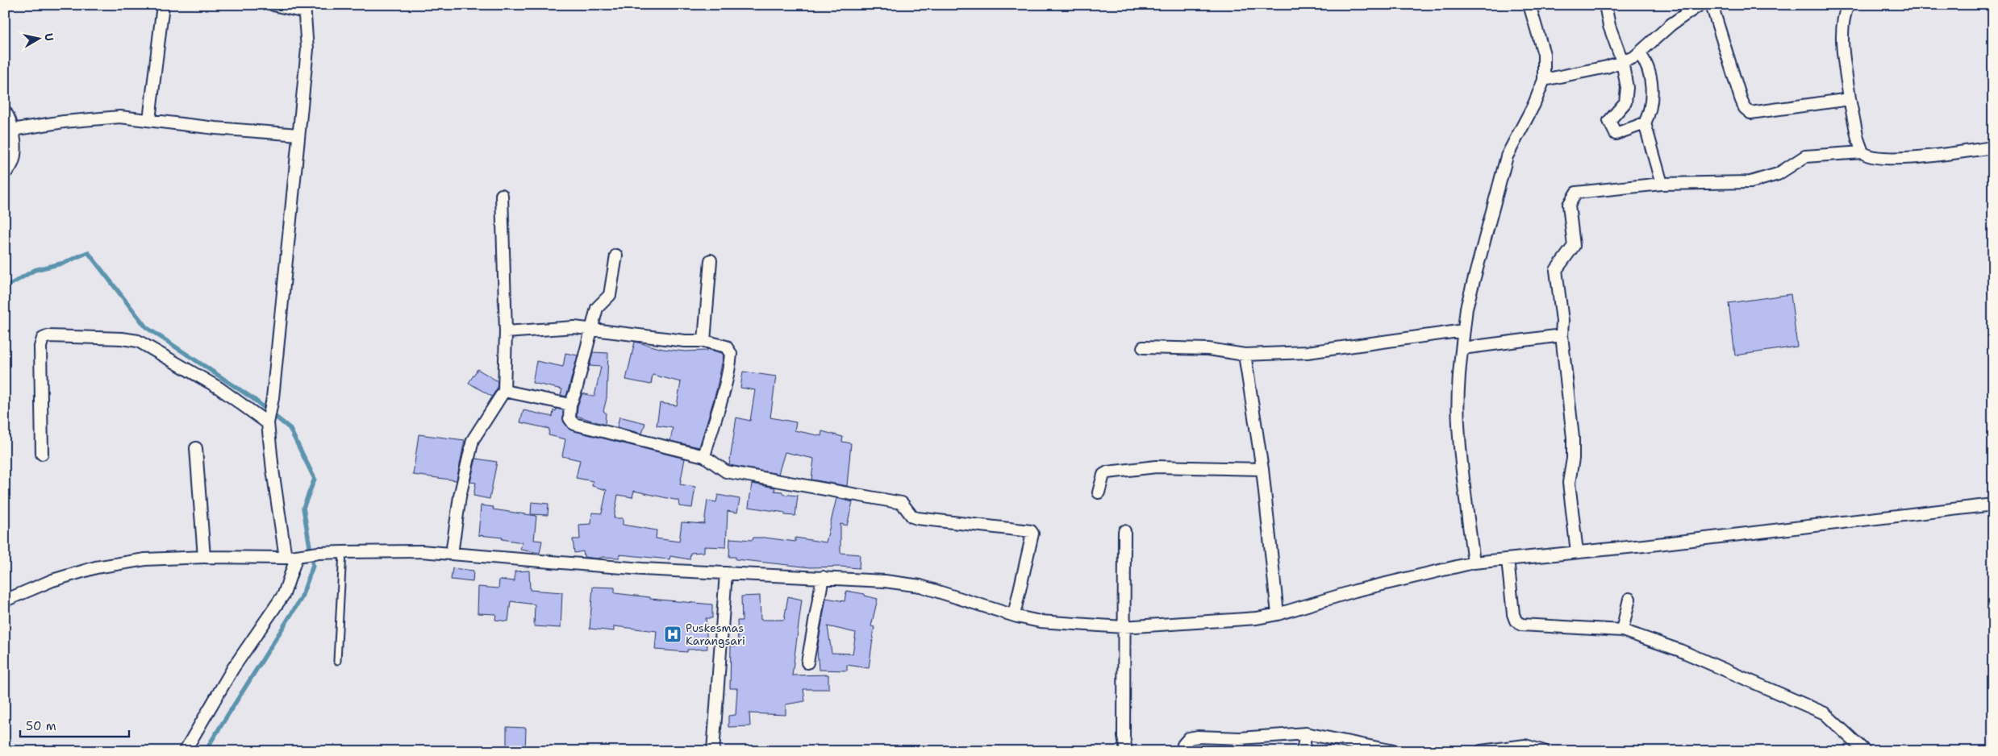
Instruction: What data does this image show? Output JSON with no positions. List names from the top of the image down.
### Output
{
  "places": {
    "hospital": ["Puskesmas Karangsari"]
  },
  "scale_bar": "50 m",
  "north": "right"
}
